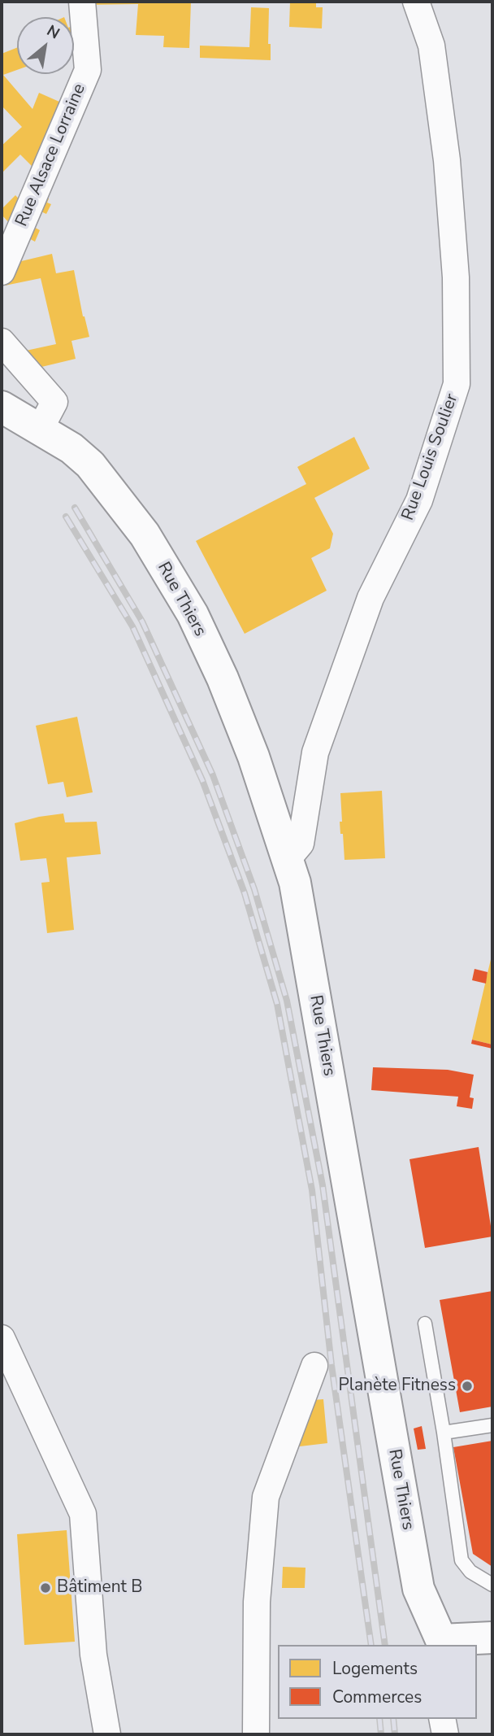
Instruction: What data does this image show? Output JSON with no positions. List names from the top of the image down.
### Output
{
  "streets": {
    "street": ["Rue Alsace Lorraine", "Rue Louis Soulier", "Rue Thiers"]
  },
  "crossings": [
    ["Rue Louis Soulier", "Rue Thiers"]
  ],
  "places": ["Planète Fitness", "Bâtiment B"],
  "legend": ["Logements", "Commerces"],
  "north": "top right"
}
